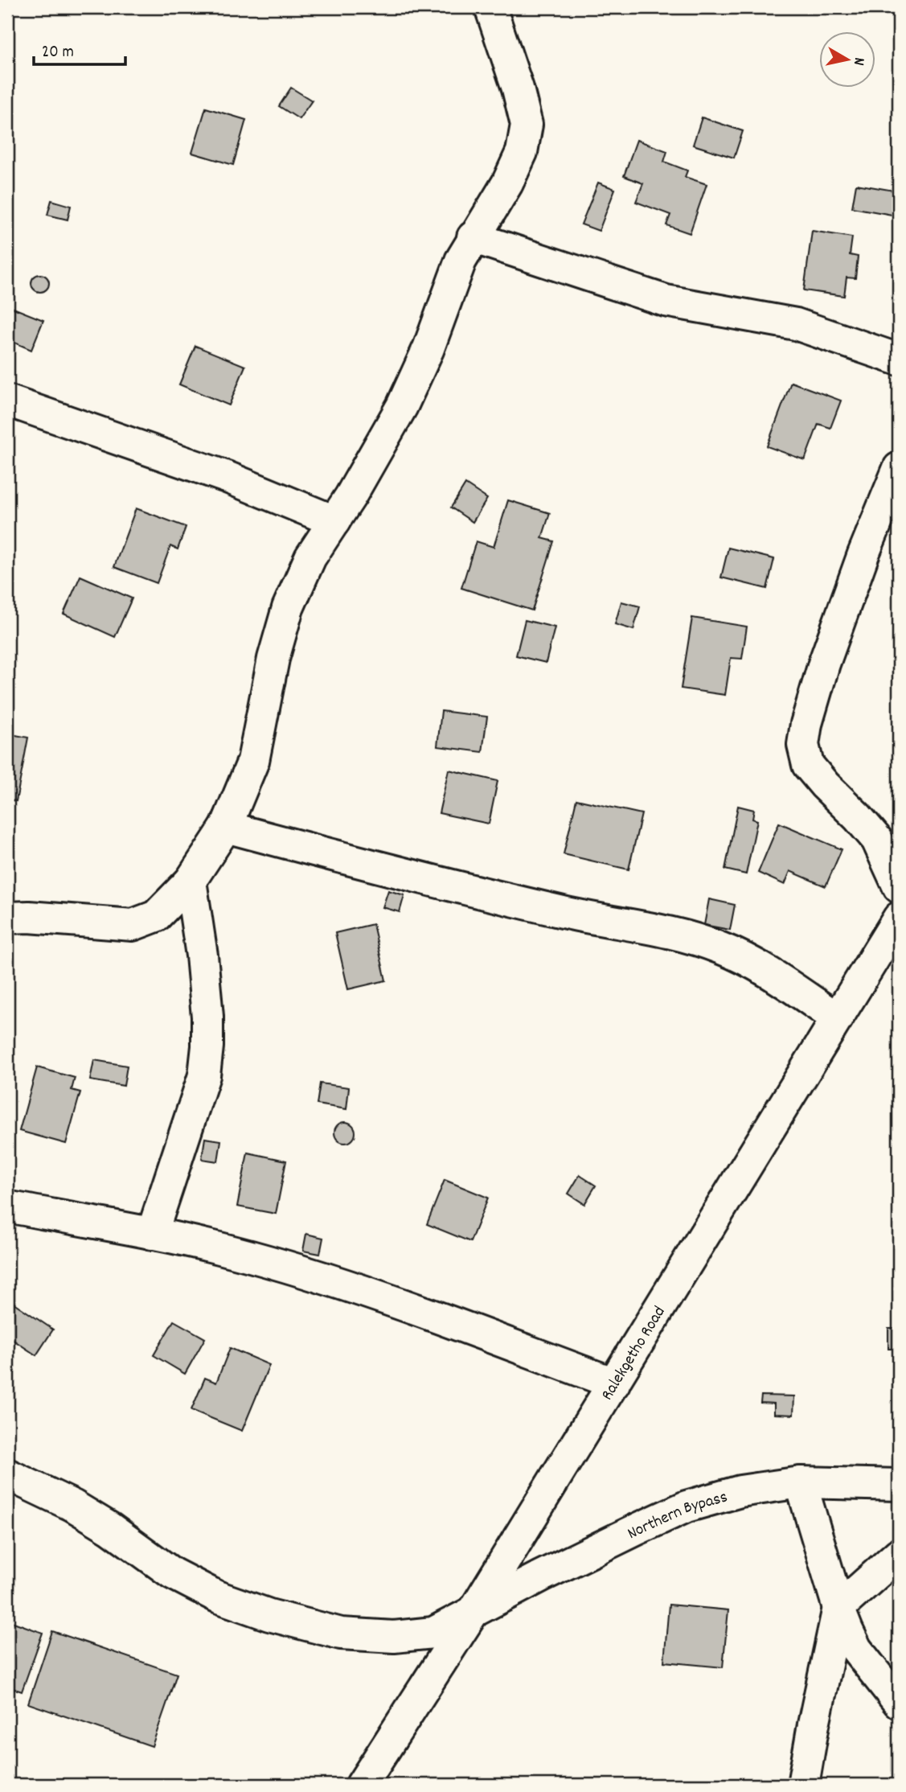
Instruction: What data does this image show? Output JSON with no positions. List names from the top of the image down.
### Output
{
  "streets": {
    "main road": ["Ralekgetho Road", "Northern Bypass"]
  },
  "crossings": [
    ["Ralekgetho Road", "Northern Bypass"]
  ],
  "scale_bar": "20 m",
  "north": "right"
}
